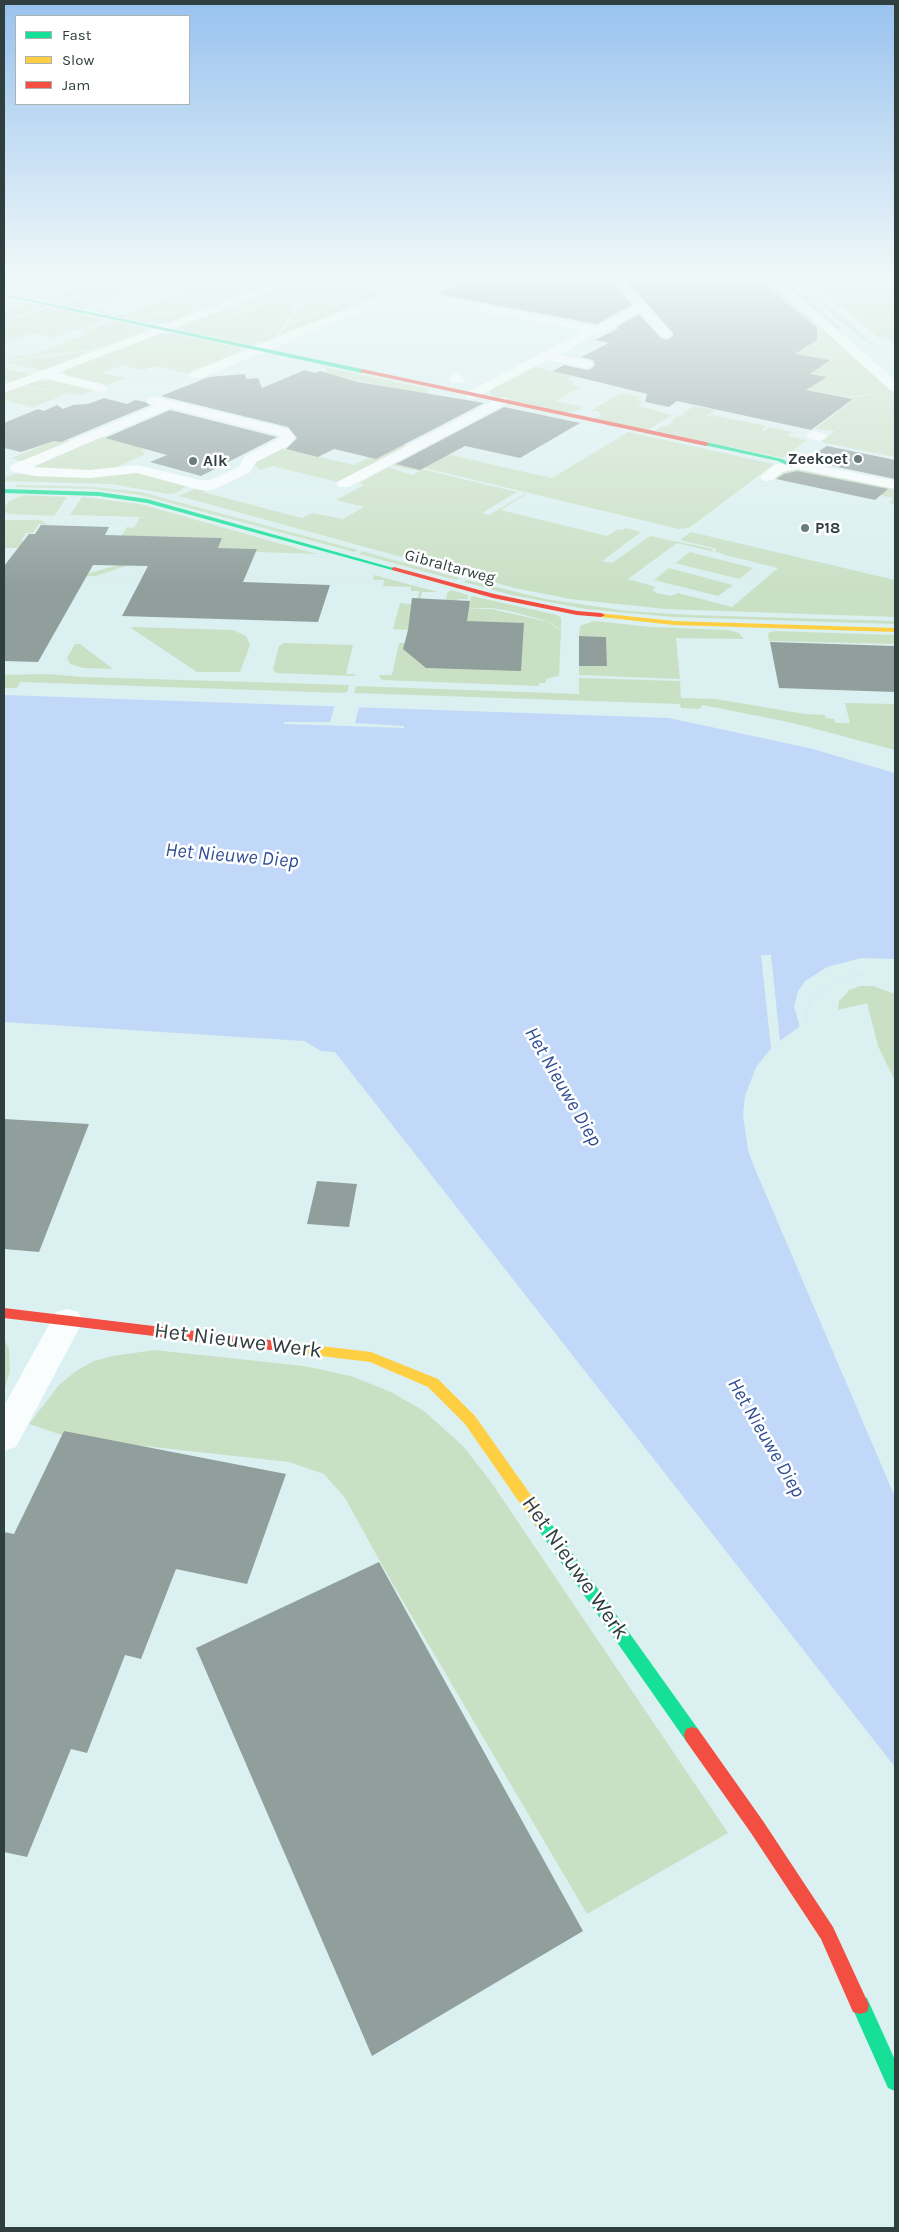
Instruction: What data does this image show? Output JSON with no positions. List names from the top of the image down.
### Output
{
  "streets": {
    "street": ["Gibraltarweg", "Het Nieuwe Werk"]
  },
  "water": ["Het Nieuwe Diep"],
  "places": ["Zeekoet", "Alk", "P18"],
  "legend": ["Fast", "Slow", "Jam"]
}
